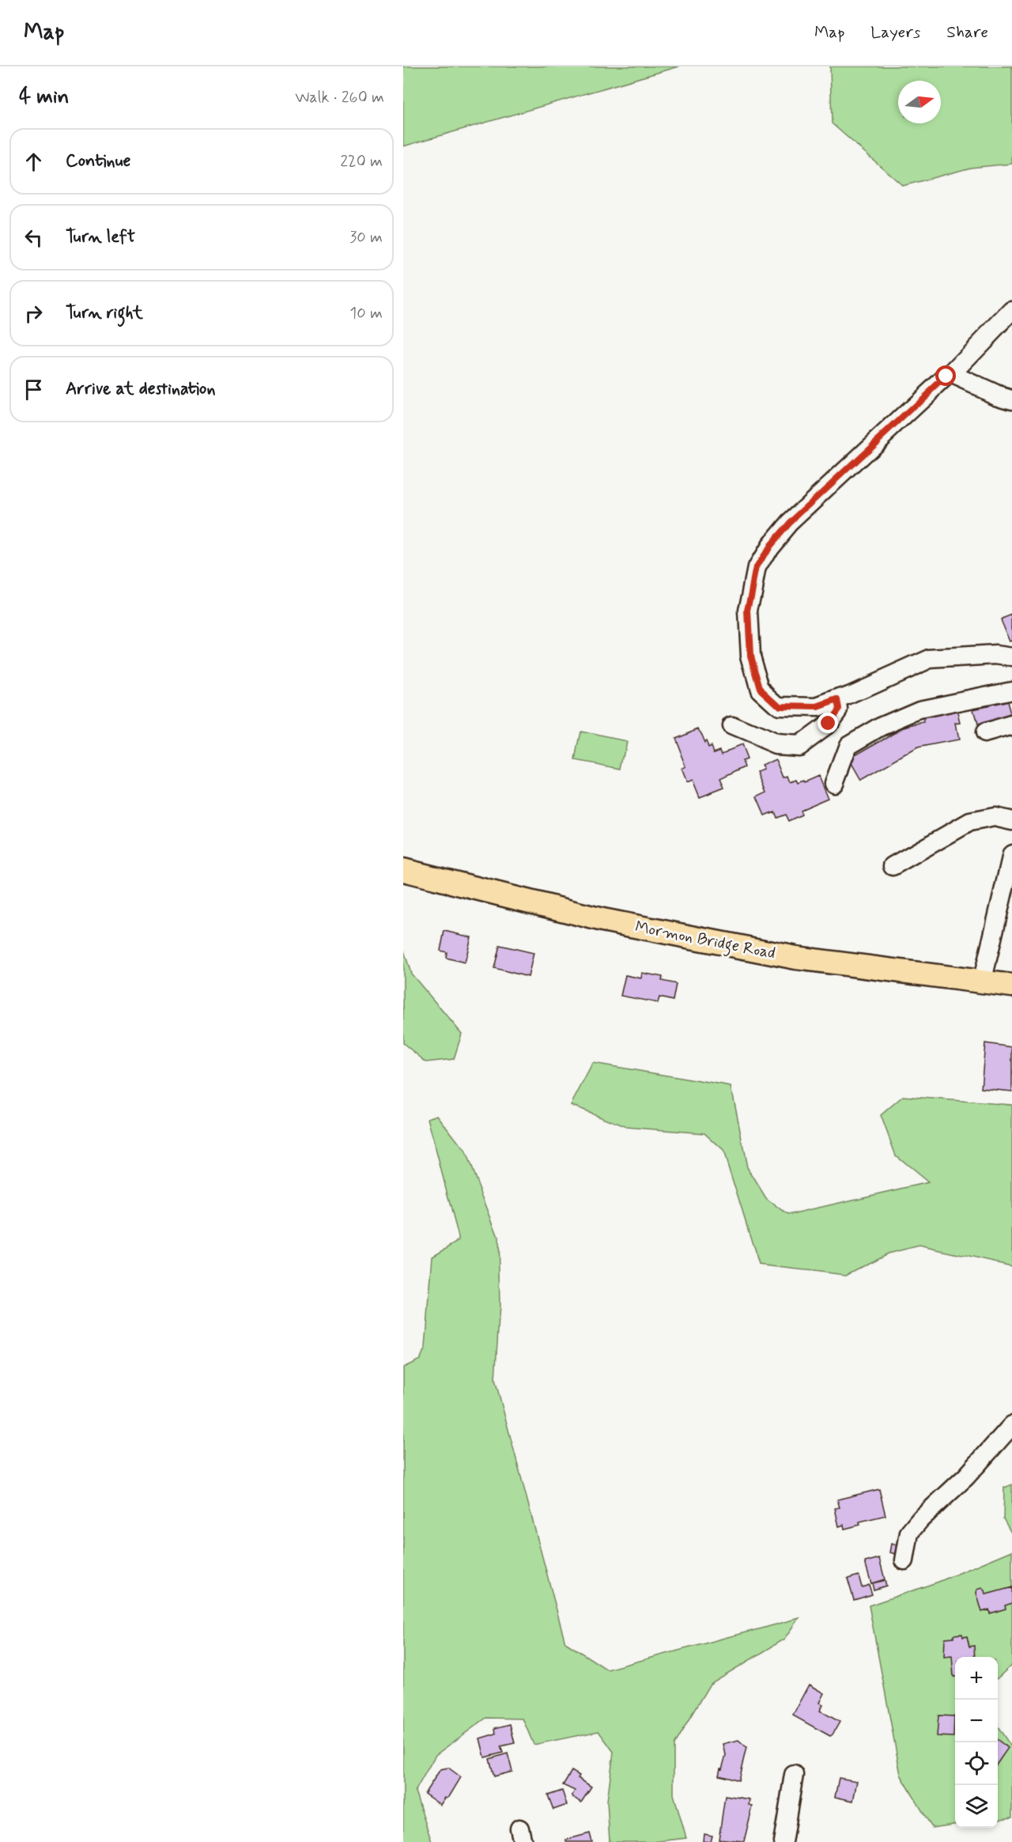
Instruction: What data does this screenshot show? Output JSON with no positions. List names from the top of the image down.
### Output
{
  "streets": {
    "main road": ["Mormon Bridge Road"]
  },
  "north": "right",
  "page": {
    "header": "Map",
    "nav": ["Map", "Layers", "Share"],
    "heading": ["4 min", "Walk · 260 m"],
    "list": [
      ["Continue", "220 m"],
      ["Turn left", "30 m"],
      ["Turn right", "10 m"],
      "Arrive at destination"
    ],
    "map_buttons": ["+", "−"]
  }
}
